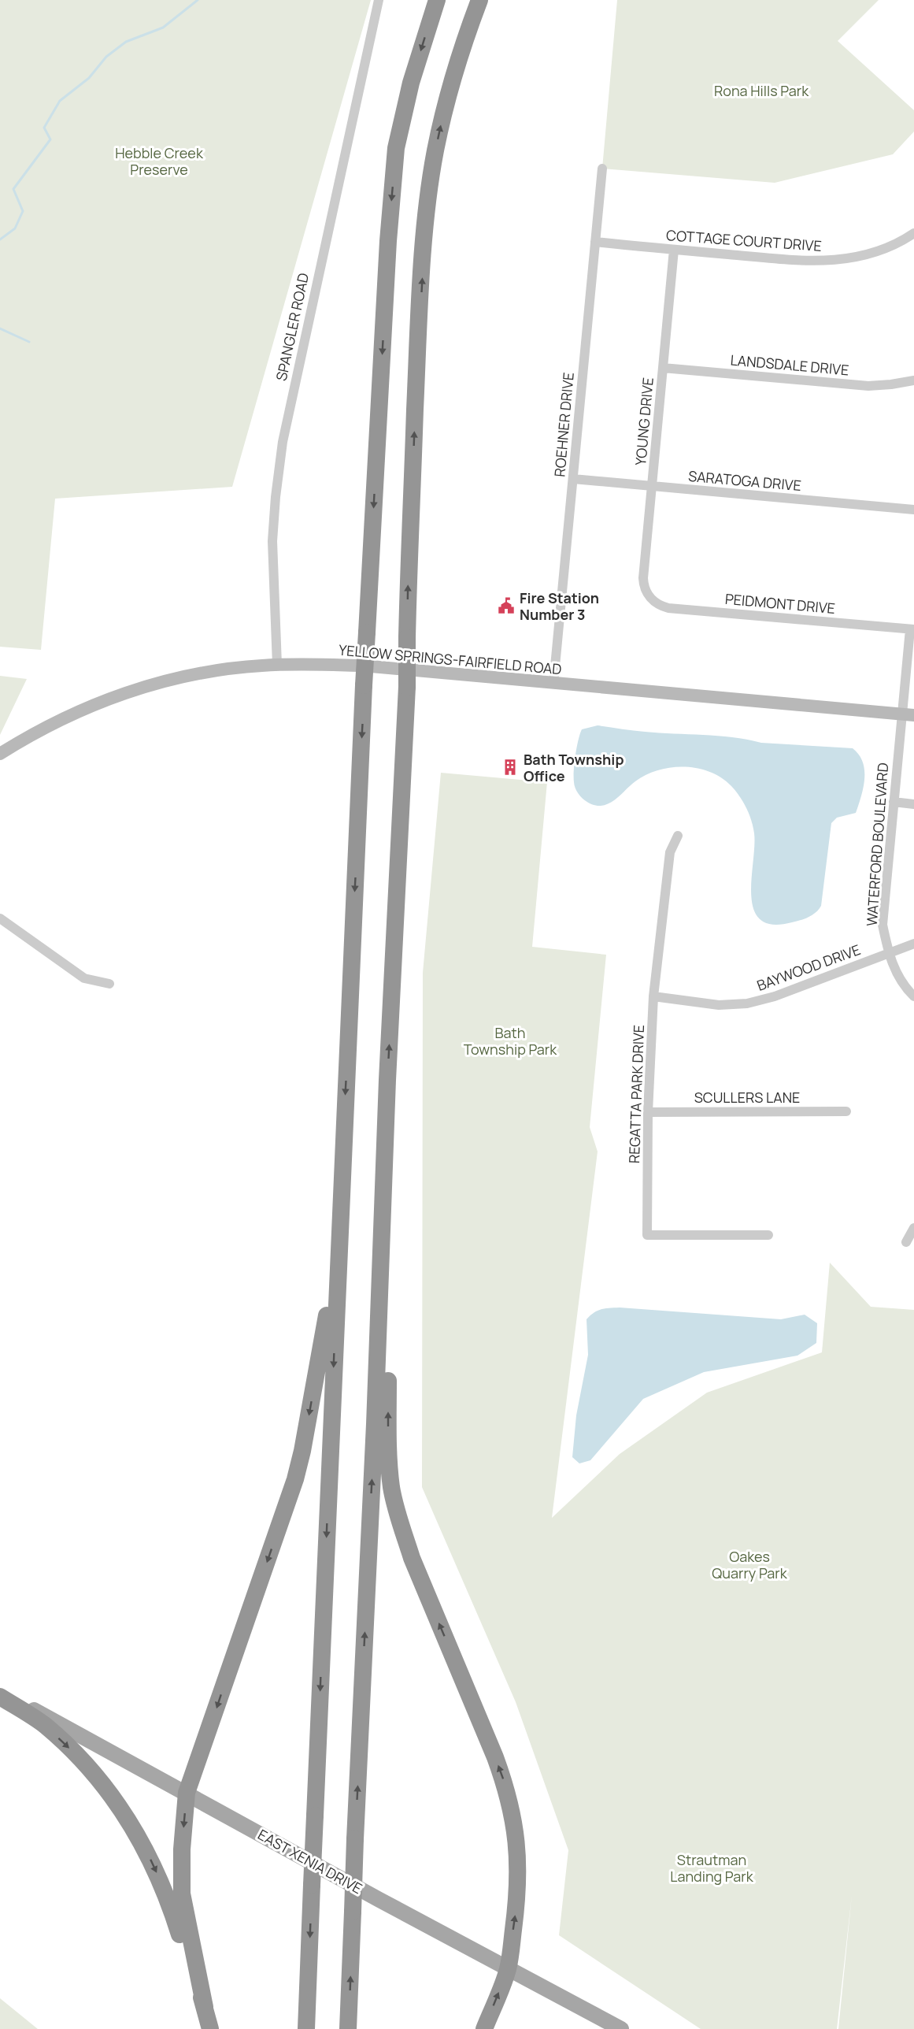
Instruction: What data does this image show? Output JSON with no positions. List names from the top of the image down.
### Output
{
  "streets": {
    "main road": ["YELLOW SPRINGS-FAIRFIELD ROAD", "EAST XENIA DRIVE"],
    "street": [
      "COTTAGE COURT DRIVE",
      "SPANGLER ROAD",
      "LANDSDALE DRIVE",
      "YOUNG DRIVE",
      "ROEHNER DRIVE",
      "SARATOGA DRIVE",
      "PEIDMONT DRIVE",
      "WATERFORD BOULEVARD",
      "BAYWOOD DRIVE",
      "REGATTA PARK DRIVE",
      "SCULLERS LANE"
    ]
  },
  "crossings": [
    ["COTTAGE COURT DRIVE", "YOUNG DRIVE"],
    ["COTTAGE COURT DRIVE", "ROEHNER DRIVE"],
    ["SPANGLER ROAD", "YELLOW SPRINGS-FAIRFIELD ROAD"],
    ["LANDSDALE DRIVE", "YOUNG DRIVE"],
    ["YOUNG DRIVE", "SARATOGA DRIVE"],
    ["YOUNG DRIVE", "PEIDMONT DRIVE"],
    ["ROEHNER DRIVE", "SARATOGA DRIVE"],
    ["ROEHNER DRIVE", "YELLOW SPRINGS-FAIRFIELD ROAD"],
    ["PEIDMONT DRIVE", "WATERFORD BOULEVARD"],
    ["YELLOW SPRINGS-FAIRFIELD ROAD", "WATERFORD BOULEVARD"],
    ["WATERFORD BOULEVARD", "BAYWOOD DRIVE"],
    ["BAYWOOD DRIVE", "REGATTA PARK DRIVE"],
    ["REGATTA PARK DRIVE", "SCULLERS LANE"]
  ],
  "parks": [
    "Rona Hills Park",
    "Hebble Creek Preserve",
    "Bath Township Park",
    "Oakes Quarry Park",
    "Strautman Landing Park"
  ],
  "places": {
    "public building": ["Fire Station Number 3"],
    "building": ["Bath Township Office"]
  }
}
